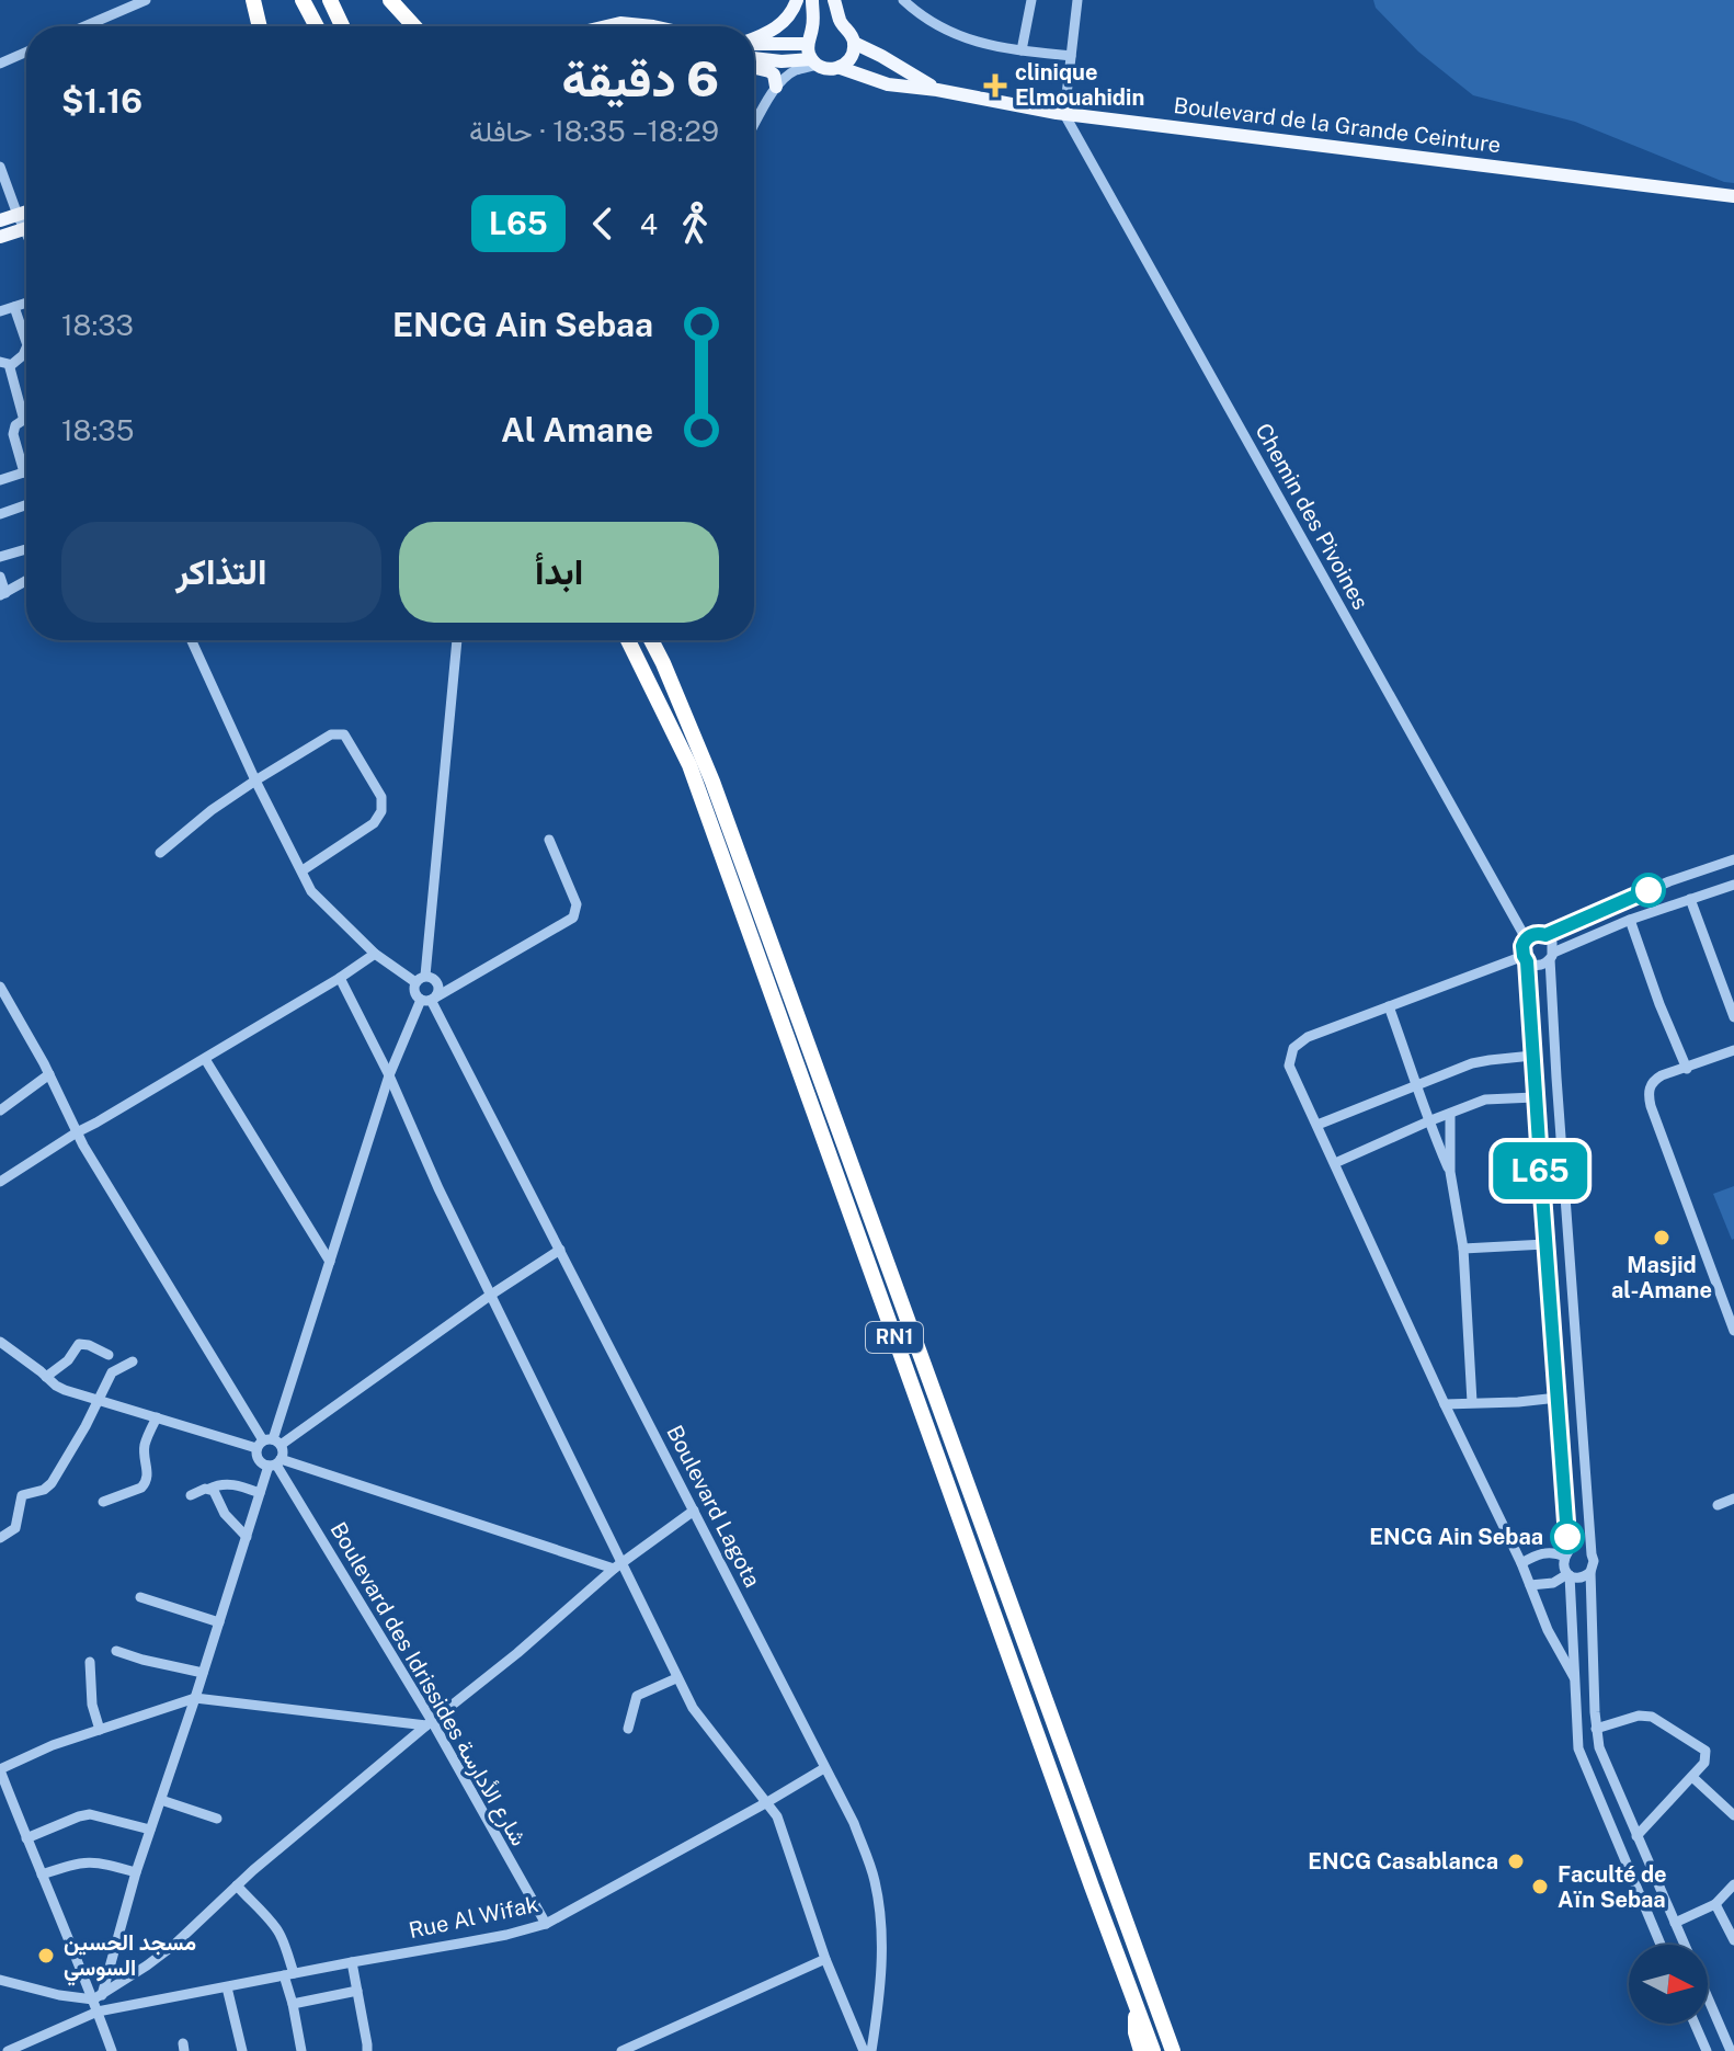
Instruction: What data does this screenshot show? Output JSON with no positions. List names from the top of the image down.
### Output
{
  "streets": {
    "highway": ["RN1"],
    "main road": ["Boulevard de la Grande Ceinture"],
    "street": [
      "Chemin des Pivoines",
      "Boulevard Lagota",
      "Boulevard des Idrissides شارع الأدارسة",
      "Rue Al Wifak"
    ]
  },
  "crossings": [
    ["Boulevard de la Grande Ceinture", "Chemin des Pivoines"],
    ["Boulevard Lagota", "Rue Al Wifak"],
    ["Boulevard des Idrissides شارع الأدارسة", "Rue Al Wifak"]
  ],
  "places": {
    "health": ["clinique Elmouahidin"],
    "other": [
      "Masjid al-Amane",
      "ENCG Ain Sebaa",
      "ENCG Casablanca",
      "Faculté de Aïn Sebaa",
      "مسجد الحسين السوسي"
    ]
  },
  "lines": ["bus line L65"],
  "north": "right",
  "page": {
    "on_map": "L65",
    "heading": ["6 دقيقة", "18:29 – 18:35 · حافلة", "$1.16"],
    "legs": ["4", "L65"],
    "list": [
      {
        "name": "ENCG Ain Sebaa",
        "value": "18:33"
      },
      {
        "name": "Al Amane",
        "value": "18:35"
      }
    ],
    "buttons": ["ابدأ", "التذاكر"]
  }
}
